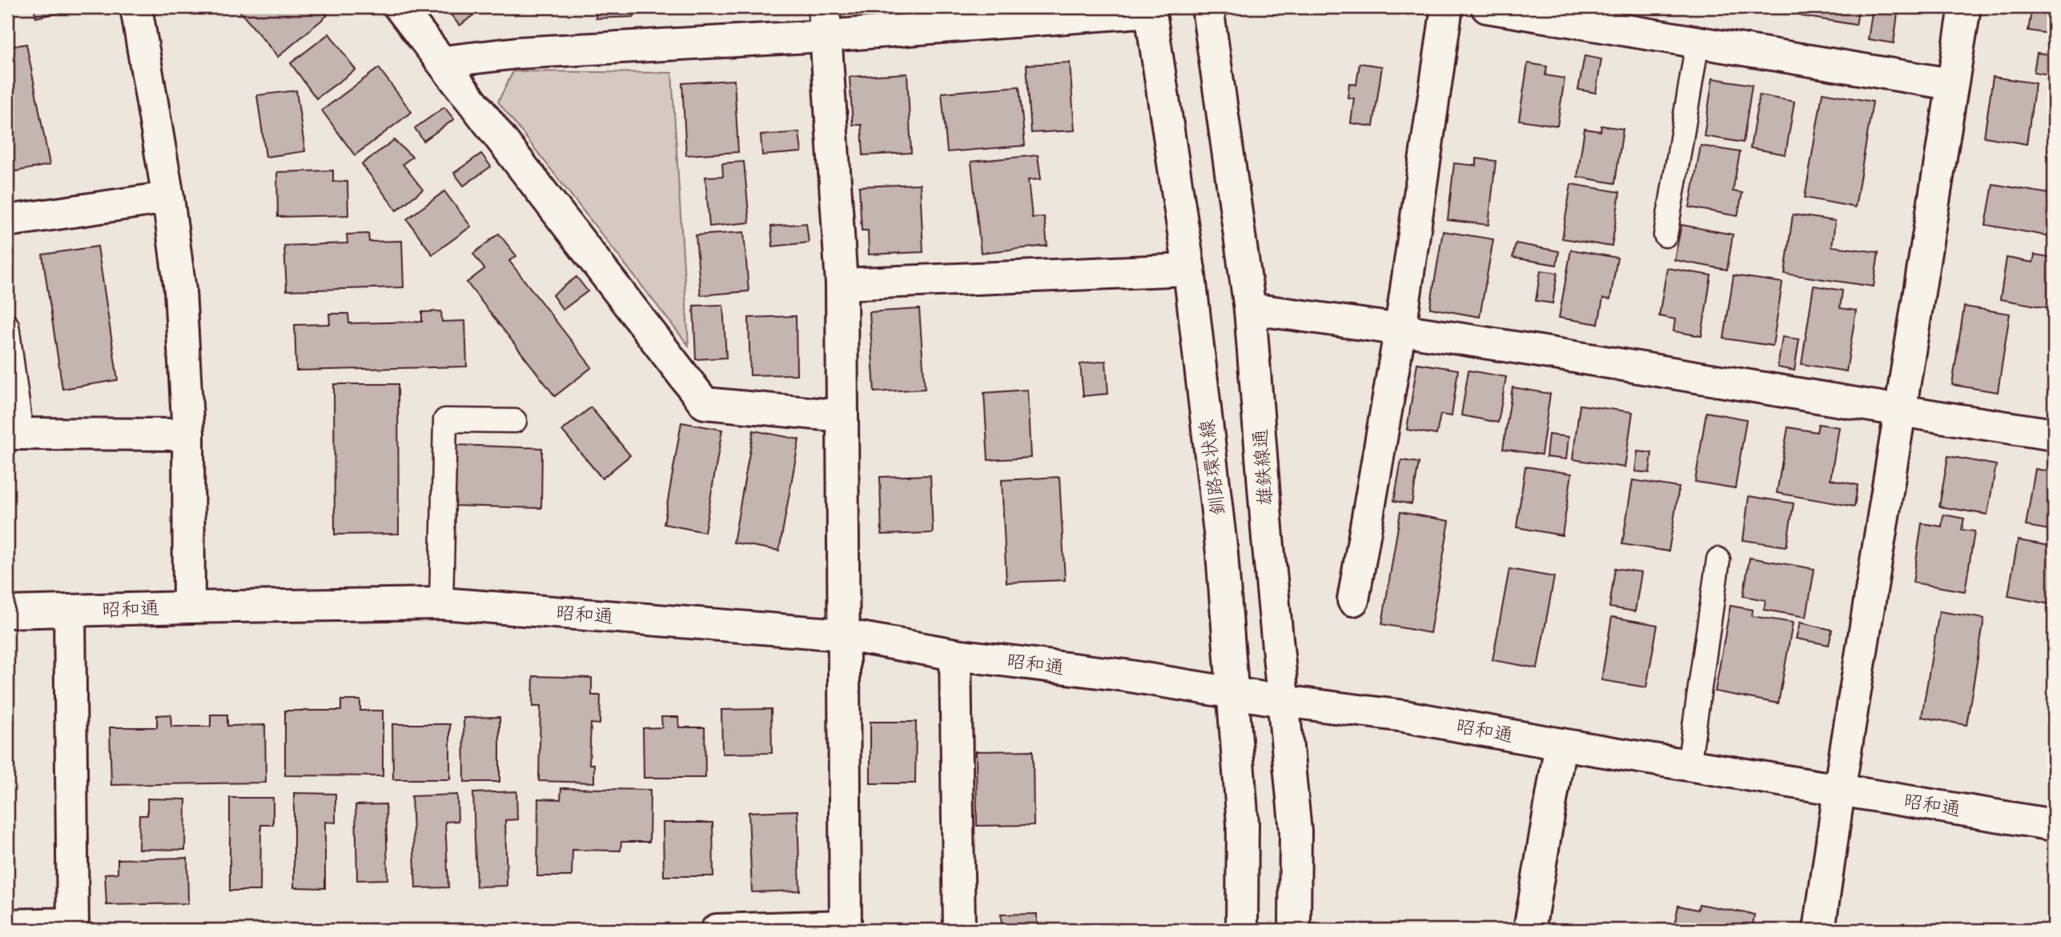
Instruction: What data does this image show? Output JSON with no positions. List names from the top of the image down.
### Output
{
  "streets": {
    "street": ["釧路環状線", "雄鉄線通", "昭和通"]
  },
  "crossings": [
    ["釧路環状線", "昭和通"],
    ["雄鉄線通", "昭和通"]
  ]
}
